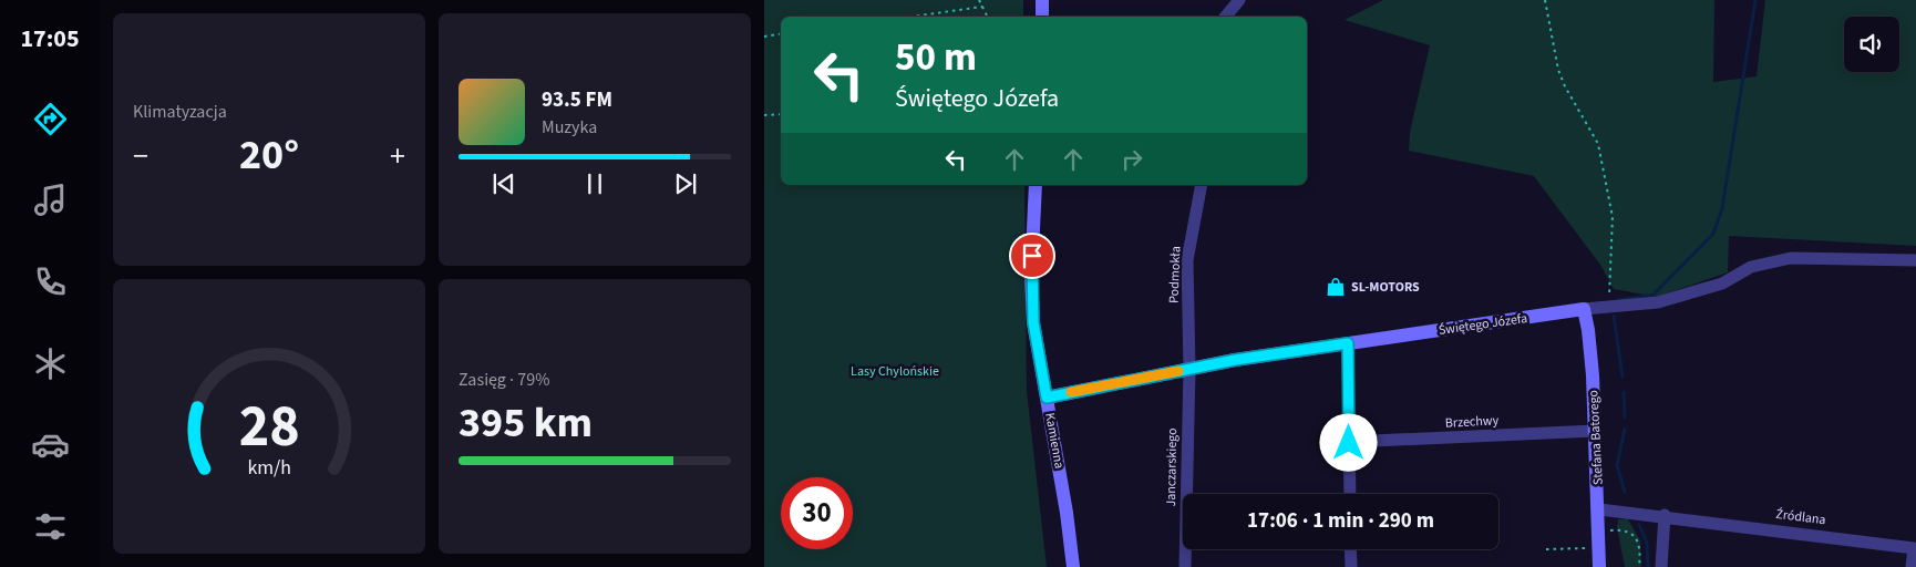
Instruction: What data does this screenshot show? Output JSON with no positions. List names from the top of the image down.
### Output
{
  "streets": {
    "street": [
      "Podmokła",
      "Świętego Józefa",
      "Brzechwy",
      "Stefana Batorego",
      "Kamienna",
      "Janczarskiego",
      "Źródlana"
    ]
  },
  "crossings": [
    ["Podmokła", "Świętego Józefa"],
    ["Podmokła", "Janczarskiego"],
    ["Świętego Józefa", "Stefana Batorego"],
    ["Świętego Józefa", "Kamienna"],
    ["Świętego Józefa", "Janczarskiego"],
    ["Brzechwy", "Stefana Batorego"],
    ["Stefana Batorego", "Źródlana"]
  ],
  "parks": ["Lasy Chylońskie"],
  "places": {
    "shop": ["SL-MOTORS"]
  },
  "page": {
    "tabs": "17:05",
    "tile": [
      "Klimatyzacja",
      ["Zasięg · 79%", "395 km"]
    ],
    "turn": ["50 m", "Świętego Józefa"],
    "song": ["93.5 FM", "Muzyka"],
    "heat": ["−", "20°", "+"],
    "limit": "30",
    "trip": "17:06 · 1 min · 290 m",
    "gauge": ["28", "km/h"]
  }
}
